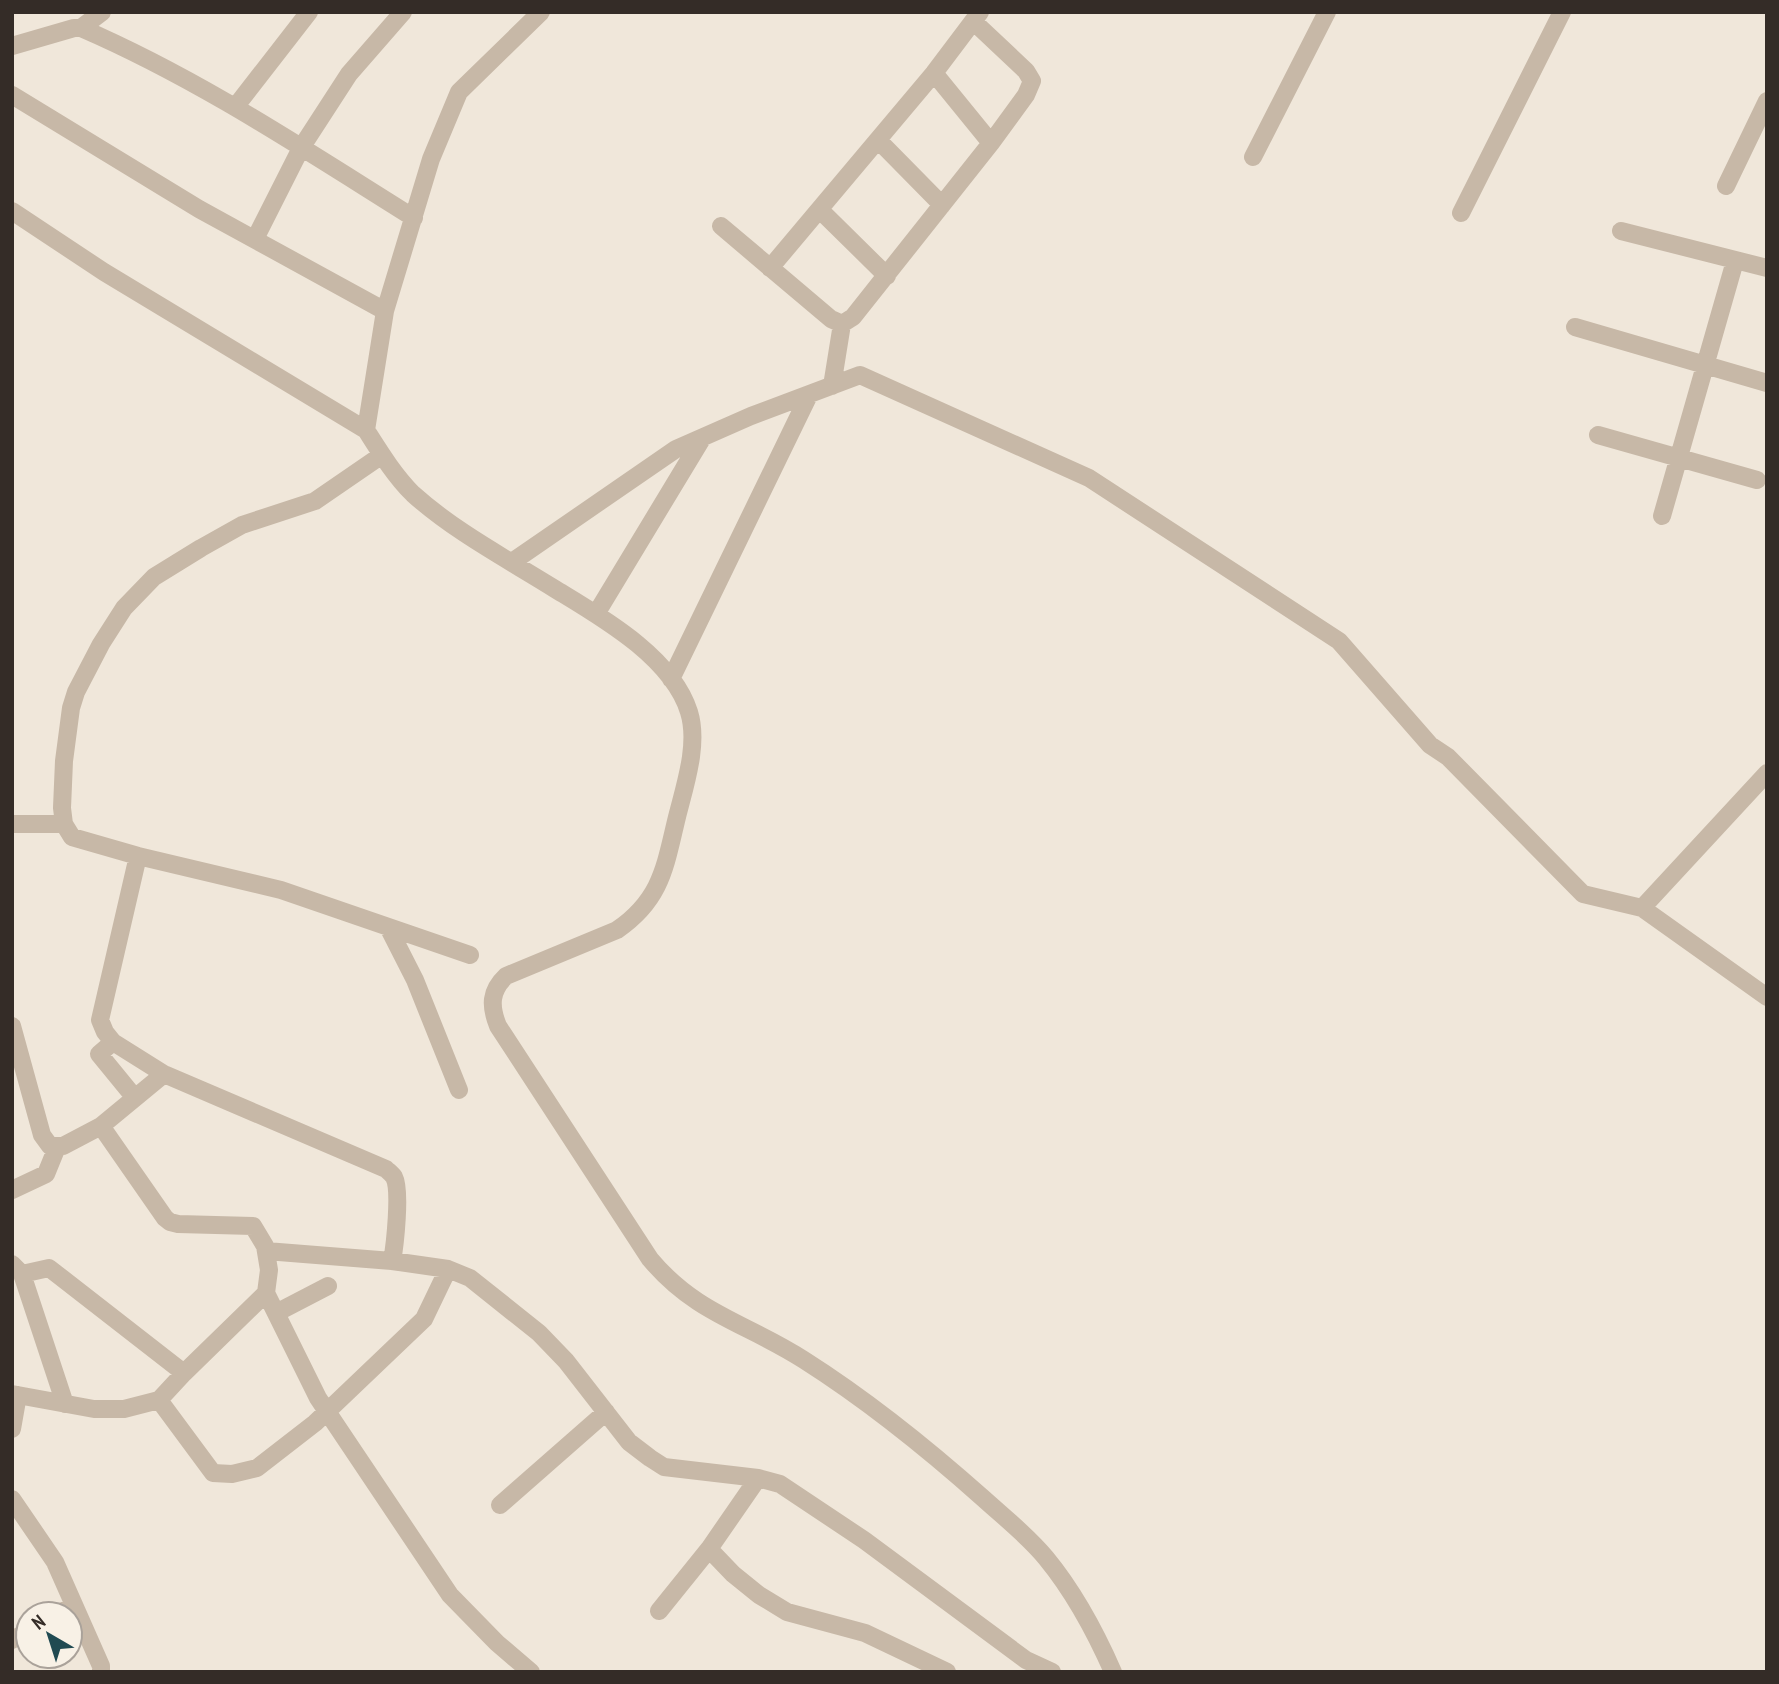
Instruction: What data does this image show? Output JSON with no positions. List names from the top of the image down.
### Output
{
  "north": "top left"
}
